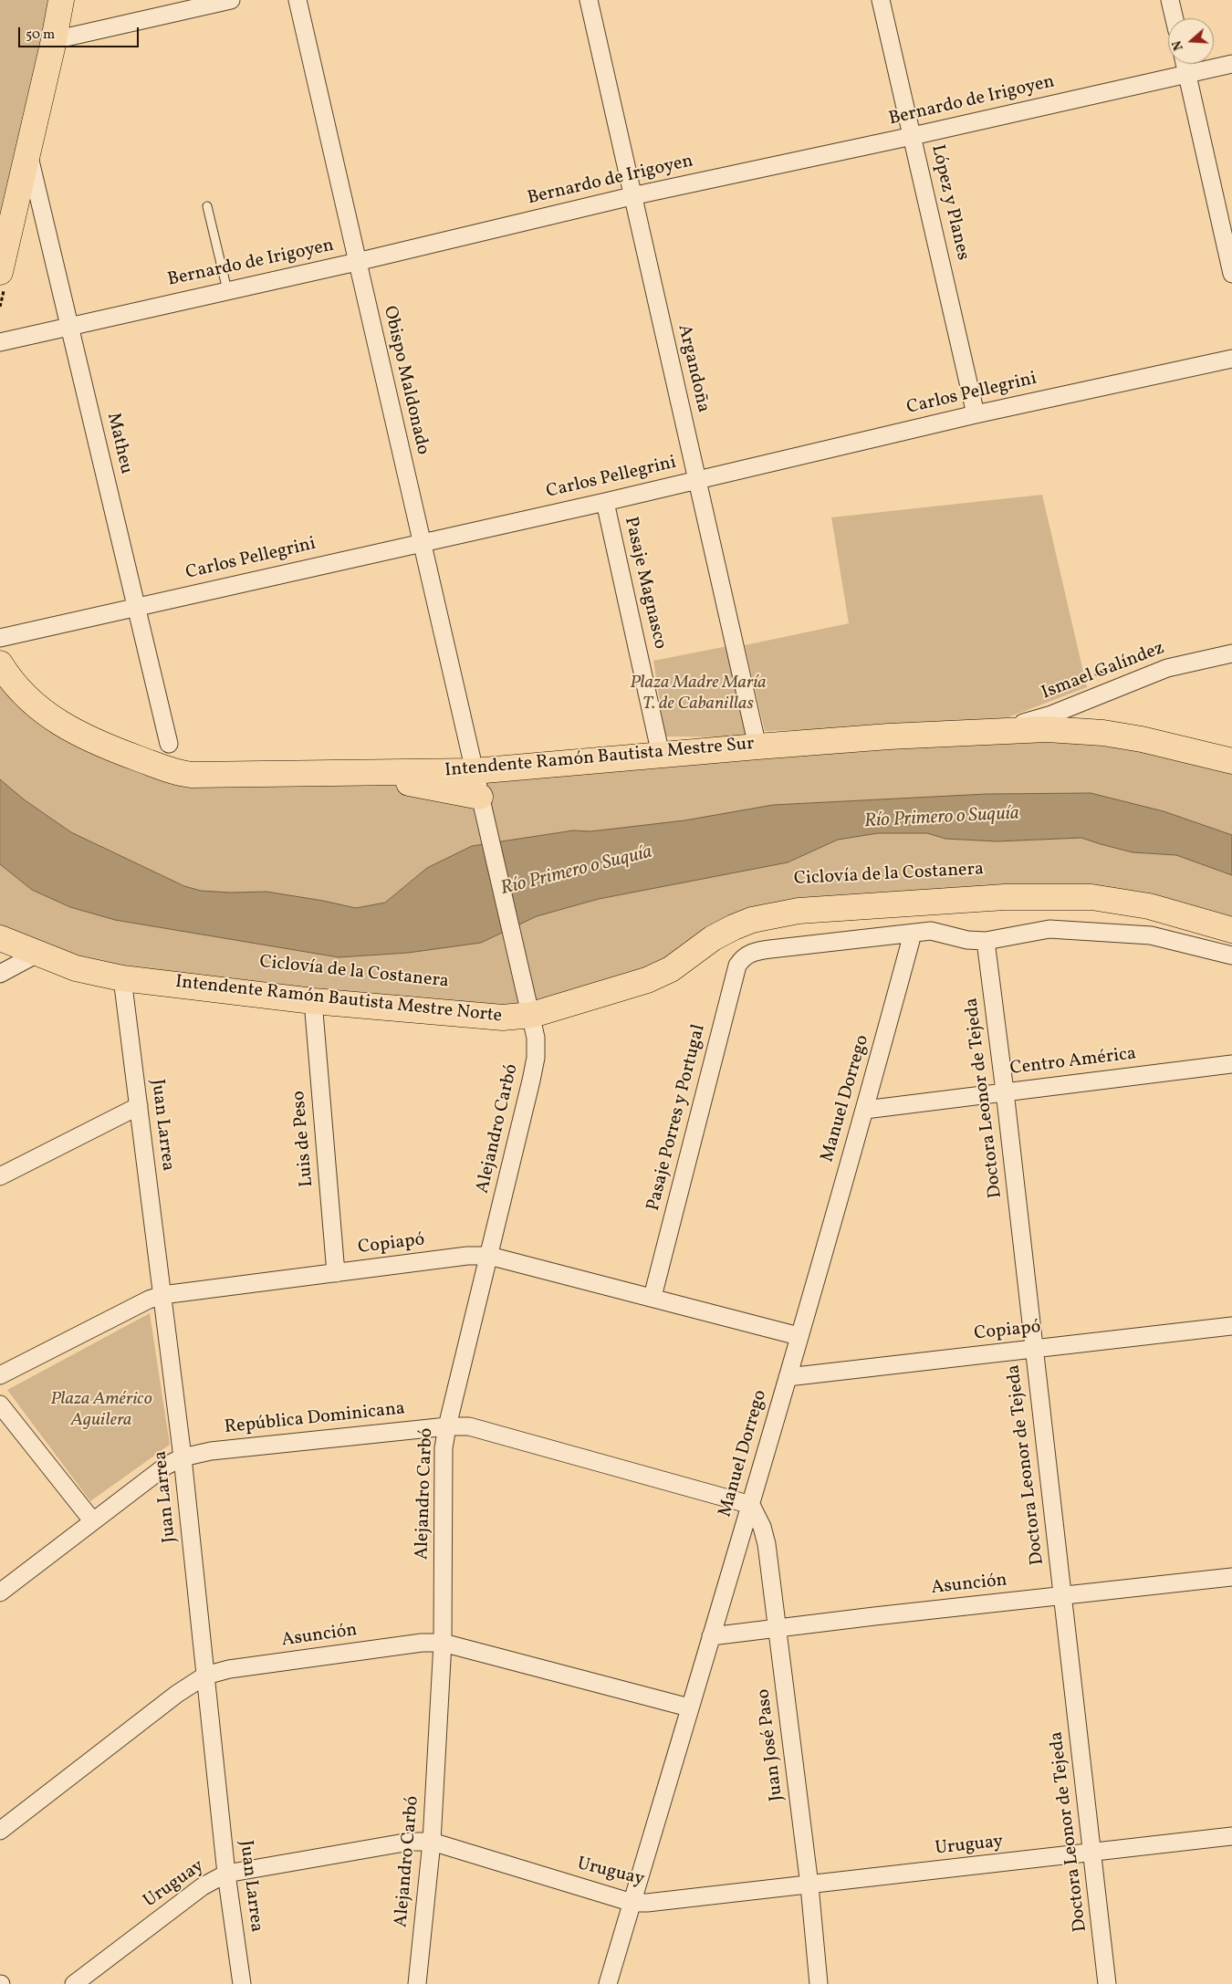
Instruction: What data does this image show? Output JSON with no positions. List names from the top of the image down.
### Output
{
  "streets": {
    "main road": ["Intendente Ramón Bautista Mestre Sur", "Intendente Ramón Bautista Mestre Norte"],
    "street": [
      "Bernardo de Irigoyen",
      "López y Planes",
      "Argandoña",
      "Obispo Maldonado",
      "Carlos Pellegrini",
      "Matheu",
      "Pasaje Magnasco",
      "Ismael Galíndez",
      "Centro América",
      "Doctora Leonor de Tejeda",
      "Manuel Dorrego",
      "Pasaje Porres y Portugal",
      "Juan Larrea",
      "Alejandro Carbó",
      "Luis de Peso",
      "Copiapó",
      "República Dominicana",
      "Asunción",
      "Juan José Paso",
      "Uruguay"
    ]
  },
  "crossings": [
    ["Bernardo de Irigoyen", "López y Planes"],
    ["Bernardo de Irigoyen", "Argandoña"],
    ["Bernardo de Irigoyen", "Obispo Maldonado"],
    ["Bernardo de Irigoyen", "Matheu"],
    ["López y Planes", "Carlos Pellegrini"],
    ["Argandoña", "Carlos Pellegrini"],
    ["Argandoña", "Intendente Ramón Bautista Mestre Sur"],
    ["Obispo Maldonado", "Carlos Pellegrini"],
    ["Obispo Maldonado", "Intendente Ramón Bautista Mestre Sur"],
    ["Obispo Maldonado", "Alejandro Carbó"],
    ["Carlos Pellegrini", "Matheu"],
    ["Carlos Pellegrini", "Pasaje Magnasco"],
    ["Pasaje Magnasco", "Intendente Ramón Bautista Mestre Sur"],
    ["Ismael Galíndez", "Intendente Ramón Bautista Mestre Sur"],
    ["Intendente Ramón Bautista Mestre Norte", "Juan Larrea"],
    ["Intendente Ramón Bautista Mestre Norte", "Alejandro Carbó"],
    ["Intendente Ramón Bautista Mestre Norte", "Luis de Peso"],
    ["Centro América", "Doctora Leonor de Tejeda"],
    ["Centro América", "Manuel Dorrego"],
    ["Doctora Leonor de Tejeda", "Copiapó"],
    ["Doctora Leonor de Tejeda", "Asunción"],
    ["Doctora Leonor de Tejeda", "Uruguay"],
    ["Manuel Dorrego", "Pasaje Porres y Portugal"],
    ["Manuel Dorrego", "Copiapó"],
    ["Manuel Dorrego", "República Dominicana"],
    ["Manuel Dorrego", "Asunción"],
    ["Manuel Dorrego", "Juan José Paso"],
    ["Manuel Dorrego", "Uruguay"],
    ["Pasaje Porres y Portugal", "Copiapó"],
    ["Juan Larrea", "Copiapó"],
    ["Juan Larrea", "República Dominicana"],
    ["Juan Larrea", "Asunción"],
    ["Juan Larrea", "Uruguay"],
    ["Alejandro Carbó", "Copiapó"],
    ["Alejandro Carbó", "República Dominicana"],
    ["Alejandro Carbó", "Asunción"],
    ["Alejandro Carbó", "Uruguay"],
    ["Luis de Peso", "Copiapó"],
    ["República Dominicana", "Juan José Paso"],
    ["Asunción", "Juan José Paso"],
    ["Juan José Paso", "Uruguay"]
  ],
  "water": ["Río Primero o Suquía"],
  "parks": ["Plaza Madre María T. de Cabanillas", "Plaza Américo Aguilera"],
  "scale_bar": "50 m",
  "north": "left"
}
